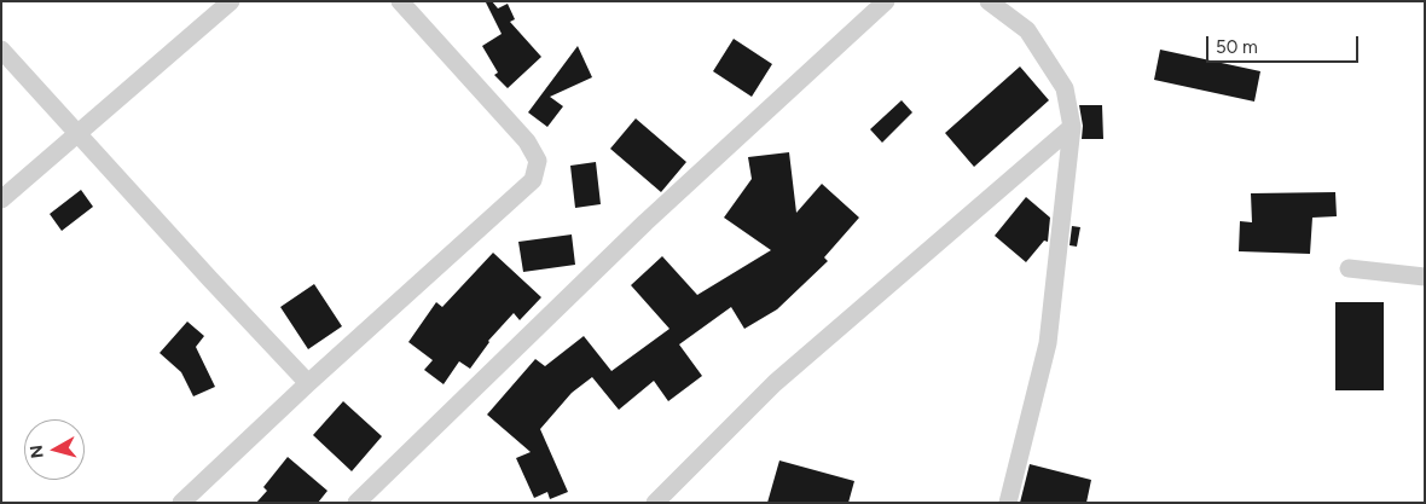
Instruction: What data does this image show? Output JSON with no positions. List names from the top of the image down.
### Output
{
  "scale_bar": "50 m",
  "north": "left"
}
